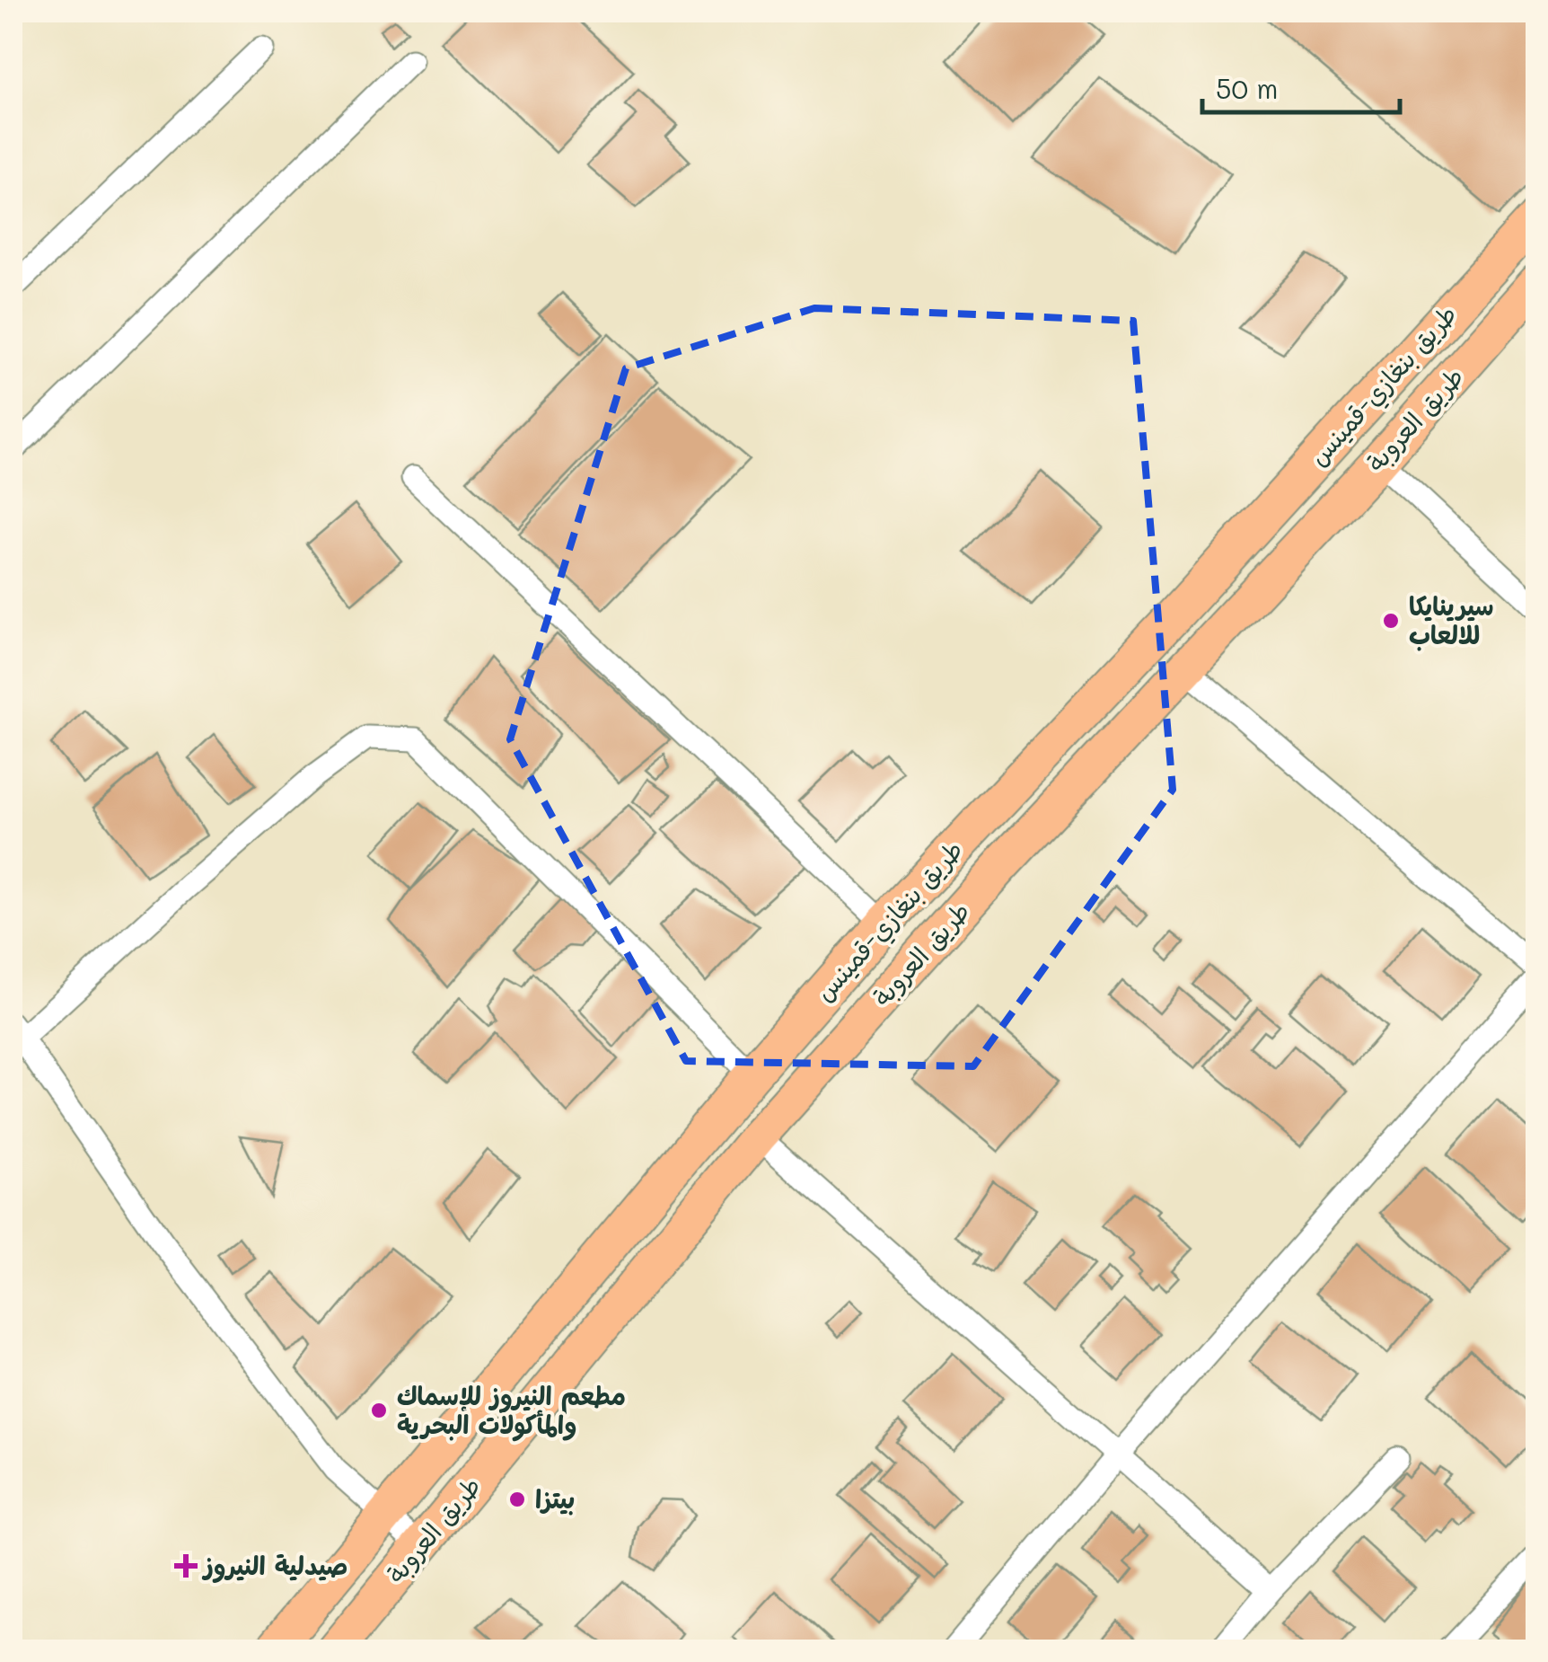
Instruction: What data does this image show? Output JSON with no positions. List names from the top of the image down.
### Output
{
  "streets": {
    "main road": ["طريق بنغازي-قمينس", "طريق العروبة"]
  },
  "places": {
    "other": ["سيرينايكا للالعاب", "مطعم النيروز للإسماك والمأكولات البحرية", "بيتزا"],
    "health": ["صيدلية النيروز"]
  },
  "scale_bar": "50 m"
}
